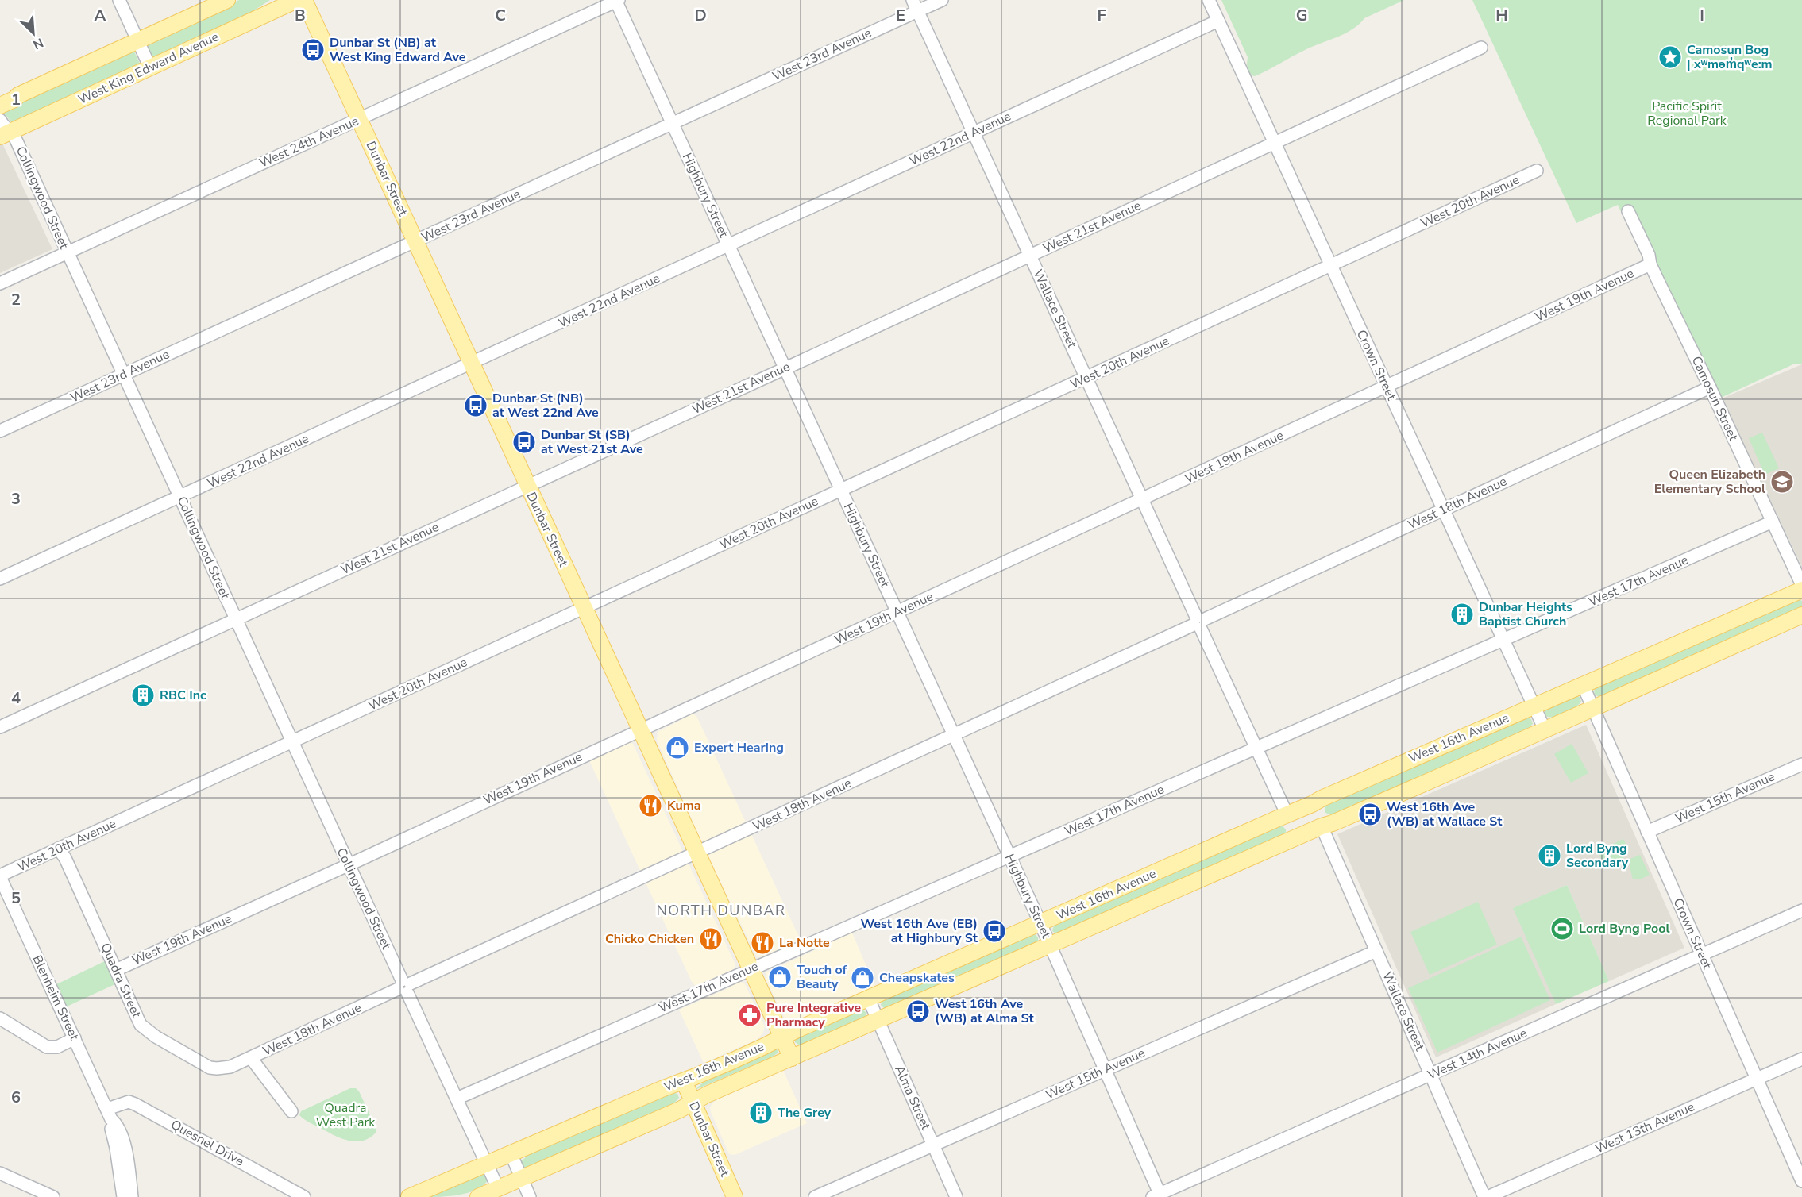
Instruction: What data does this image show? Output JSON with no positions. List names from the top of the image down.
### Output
{
  "streets": {
    "main road": ["West King Edward Avenue", "Dunbar Street", "West 16th Avenue"],
    "street": [
      "West 23rd Avenue",
      "West 22nd Avenue",
      "West 24th Avenue",
      "Highbury Street",
      "Collingwood Street",
      "West 20th Avenue",
      "West 21st Avenue",
      "West 19th Avenue",
      "Wallace Street",
      "Crown Street",
      "Camosun Street",
      "West 18th Avenue",
      "West 17th Avenue",
      "West 15th Avenue",
      "Quadra Street",
      "Blenheim Street",
      "West 14th Avenue",
      "Alma Street",
      "West 13th Avenue",
      "Quesnel Drive"
    ]
  },
  "crossings": [
    ["West 23rd Avenue", "Dunbar Street"],
    ["West 23rd Avenue", "Highbury Street"],
    ["West 23rd Avenue", "Collingwood Street"],
    ["West 23rd Avenue", "Wallace Street"],
    ["West King Edward Avenue", "Collingwood Street"],
    ["West 22nd Avenue", "Dunbar Street"],
    ["West 22nd Avenue", "Highbury Street"],
    ["West 22nd Avenue", "Collingwood Street"],
    ["West 22nd Avenue", "Wallace Street"],
    ["West 22nd Avenue", "Crown Street"],
    ["West 24th Avenue", "Dunbar Street"],
    ["West 24th Avenue", "Highbury Street"],
    ["West 24th Avenue", "Collingwood Street"],
    ["Dunbar Street", "West 20th Avenue"],
    ["Dunbar Street", "West 21st Avenue"],
    ["Dunbar Street", "West 19th Avenue"],
    ["Dunbar Street", "West 18th Avenue"],
    ["Dunbar Street", "West 17th Avenue"],
    ["Dunbar Street", "West 16th Avenue"],
    ["Highbury Street", "West 20th Avenue"],
    ["Highbury Street", "West 21st Avenue"],
    ["Highbury Street", "West 19th Avenue"],
    ["Highbury Street", "West 18th Avenue"],
    ["Highbury Street", "West 17th Avenue"],
    ["Highbury Street", "West 16th Avenue"],
    ["Highbury Street", "West 15th Avenue"],
    ["Highbury Street", "West 14th Avenue"],
    ["Collingwood Street", "West 20th Avenue"],
    ["Collingwood Street", "West 21st Avenue"],
    ["Collingwood Street", "West 19th Avenue"],
    ["Collingwood Street", "West 18th Avenue"],
    ["Collingwood Street", "West 17th Avenue"],
    ["Collingwood Street", "West 16th Avenue"],
    ["West 20th Avenue", "Wallace Street"],
    ["West 20th Avenue", "Crown Street"],
    ["West 20th Avenue", "Quadra Street"],
    ["West 20th Avenue", "Blenheim Street"],
    ["West 21st Avenue", "Wallace Street"],
    ["West 21st Avenue", "Crown Street"],
    ["West 19th Avenue", "Wallace Street"],
    ["West 19th Avenue", "Crown Street"],
    ["West 19th Avenue", "Camosun Street"],
    ["West 19th Avenue", "Quadra Street"],
    ["Wallace Street", "West 18th Avenue"],
    ["Wallace Street", "West 17th Avenue"],
    ["Wallace Street", "West 16th Avenue"],
    ["Wallace Street", "West 15th Avenue"],
    ["Wallace Street", "West 14th Avenue"],
    ["Wallace Street", "West 13th Avenue"],
    ["Crown Street", "West 18th Avenue"],
    ["Crown Street", "West 17th Avenue"],
    ["Crown Street", "West 16th Avenue"],
    ["Crown Street", "West 15th Avenue"],
    ["Crown Street", "West 14th Avenue"],
    ["Crown Street", "West 13th Avenue"],
    ["Camosun Street", "West 18th Avenue"],
    ["Camosun Street", "West 17th Avenue"],
    ["West 18th Avenue", "Quadra Street"],
    ["West 16th Avenue", "Alma Street"],
    ["West 15th Avenue", "Alma Street"],
    ["Blenheim Street", "Quesnel Drive"]
  ],
  "districts": ["NORTH DUNBAR"],
  "parks": ["Pacific Spirit Regional Park", "Quadra West Park"],
  "places": {
    "bus stop": [
      "Dunbar St (NB) at West King Edward Ave",
      "Dunbar St (NB) at West 22nd Ave",
      "Dunbar St (SB) at West 21st Ave",
      "West 16th Ave (WB) at Wallace St",
      "West 16th Ave (EB) at Highbury St",
      "West 16th Ave (WB) at Alma St"
    ],
    "place": ["Camosun Bog | xʷməm̓qʷe:m"],
    "school or university": ["Queen Elizabeth Elementary School"],
    "building": [
      "Dunbar Heights Baptist Church",
      "RBC Inc",
      "Lord Byng Secondary",
      "The Grey"
    ],
    "shop": ["Expert Hearing", "Touch of Beauty", "Cheapskates"],
    "restaurant": ["Kuma", "Chicko Chicken", "La Notte"],
    "sports": ["Lord Byng Pool"],
    "pharmacy": ["Pure Integrative Pharmacy"]
  },
  "north": "bottom right",
  "grid": {
    "columns": [
      "A",
      "B",
      "C",
      "D",
      "E",
      "F",
      "G",
      "H",
      "I"
    ],
    "rows": [
      "1",
      "2",
      "3",
      "4",
      "5",
      "6"
    ]
  }
}
